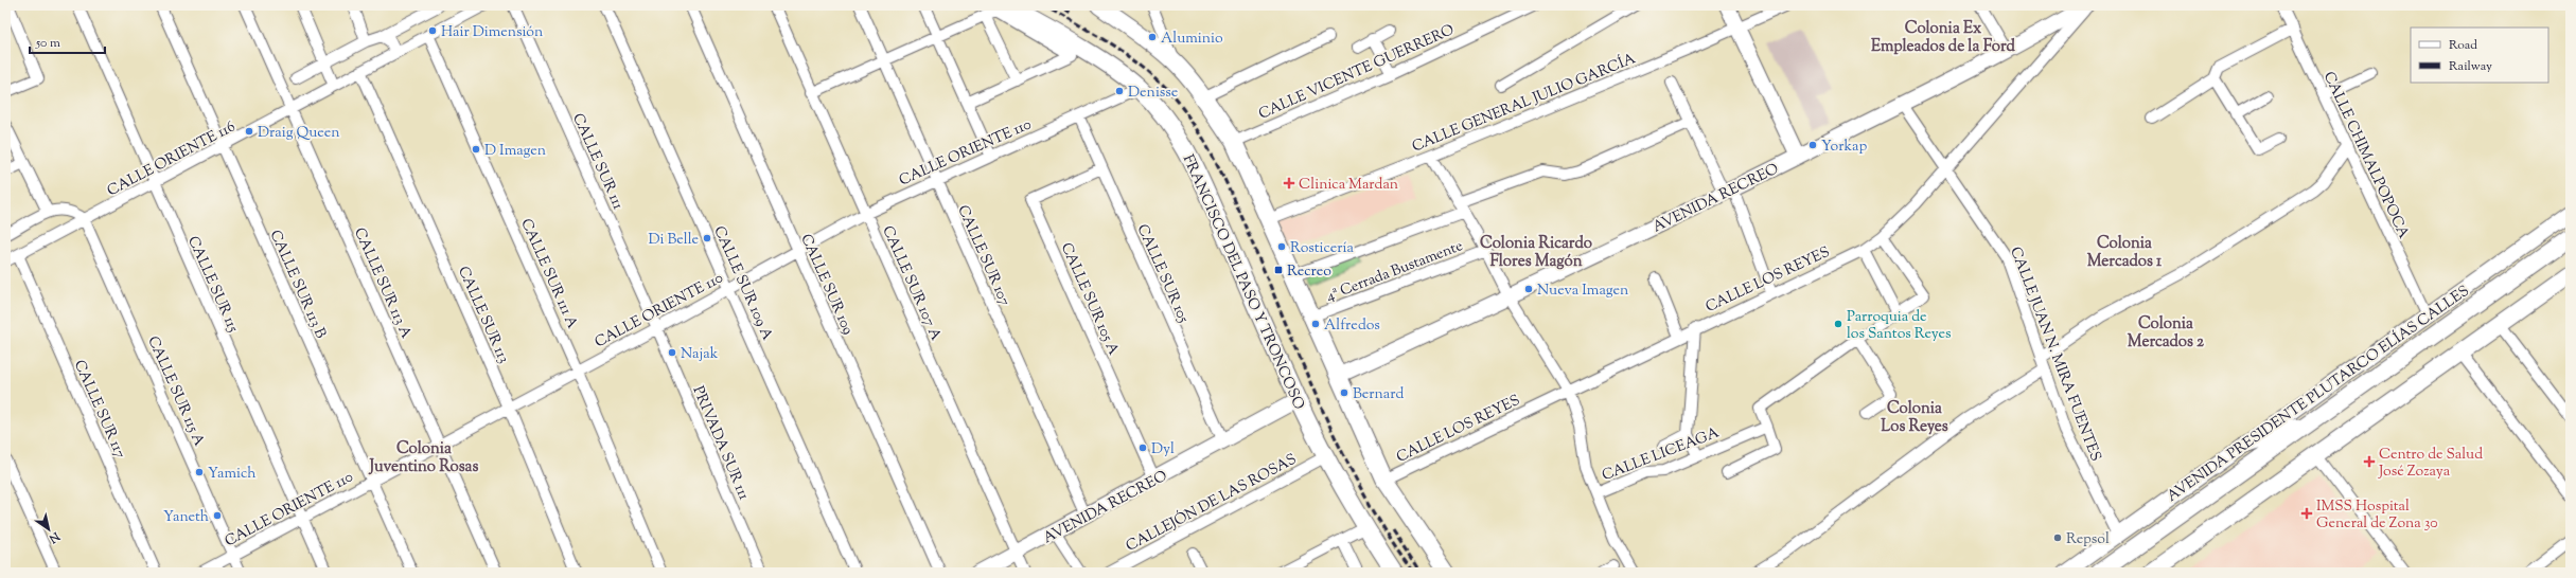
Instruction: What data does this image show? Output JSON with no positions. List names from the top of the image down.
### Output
{
  "streets": {
    "main road": ["FRANCISCO DEL PASO Y TRONCOSO", "AVENIDA PRESIDENTE PLUTARCO ELÍAS CALLES"],
    "street": [
      "CALLE VICENTE GUERRERO",
      "CALLE GENERAL JULIO GARCÍA",
      "CALLE ORIENTE 110",
      "CALLE CHIMALPOPOCA",
      "CALLE ORIENTE 116",
      "CALLE SUR 111",
      "AVENIDA RECREO",
      "CALLE SUR 107",
      "4ª Cerrada Bustamente",
      "CALLE SUR 111 A",
      "CALLE SUR 105",
      "CALLE LOS REYES",
      "CALLE SUR 113 A",
      "CALLE SUR 109 A",
      "CALLE SUR 107 A",
      "CALLE SUR 115",
      "CALLE SUR 113 B",
      "CALLE SUR 109",
      "CALLE SUR 105 A",
      "CALLE SUR 113",
      "CALLE JUAN N. MIRA FUENTES",
      "CALLE SUR 115 A",
      "CALLE SUR 117",
      "PRIVADA SUR 111",
      "CALLE LICEAGA",
      "CALLEJÓN DE LAS ROSAS"
    ]
  },
  "crossings": [
    ["CALLE ORIENTE 110", "CALLE SUR 111"],
    ["CALLE ORIENTE 110", "CALLE SUR 107"],
    ["CALLE ORIENTE 110", "CALLE SUR 111 A"],
    ["CALLE ORIENTE 110", "CALLE SUR 105"],
    ["CALLE ORIENTE 110", "FRANCISCO DEL PASO Y TRONCOSO"],
    ["CALLE ORIENTE 110", "CALLE SUR 113 A"],
    ["CALLE ORIENTE 110", "CALLE SUR 109 A"],
    ["CALLE ORIENTE 110", "CALLE SUR 107 A"],
    ["CALLE ORIENTE 110", "CALLE SUR 115"],
    ["CALLE ORIENTE 110", "CALLE SUR 113 B"],
    ["CALLE ORIENTE 110", "CALLE SUR 109"],
    ["CALLE ORIENTE 110", "CALLE SUR 113"],
    ["CALLE ORIENTE 110", "CALLE SUR 115 A"],
    ["CALLE ORIENTE 110", "PRIVADA SUR 111"],
    ["CALLE CHIMALPOPOCA", "AVENIDA PRESIDENTE PLUTARCO ELÍAS CALLES"],
    ["CALLE ORIENTE 116", "CALLE SUR 111 A"],
    ["CALLE ORIENTE 116", "CALLE SUR 113 A"],
    ["CALLE ORIENTE 116", "CALLE SUR 115"],
    ["CALLE ORIENTE 116", "CALLE SUR 113 B"],
    ["CALLE ORIENTE 116", "CALLE SUR 113"],
    ["CALLE ORIENTE 116", "CALLE SUR 115 A"],
    ["CALLE ORIENTE 116", "CALLE SUR 117"],
    ["CALLE SUR 111", "PRIVADA SUR 111"],
    ["AVENIDA RECREO", "CALLE SUR 107"],
    ["AVENIDA RECREO", "CALLE SUR 105"],
    ["AVENIDA RECREO", "CALLE LOS REYES"],
    ["AVENIDA RECREO", "FRANCISCO DEL PASO Y TRONCOSO"],
    ["AVENIDA RECREO", "CALLE SUR 107 A"],
    ["AVENIDA RECREO", "CALLE SUR 105 A"],
    ["AVENIDA RECREO", "CALLE JUAN N. MIRA FUENTES"],
    ["CALLE SUR 105", "CALLE SUR 105 A"],
    ["CALLE LOS REYES", "CALLE JUAN N. MIRA FUENTES"],
    ["FRANCISCO DEL PASO Y TRONCOSO", "CALLEJÓN DE LAS ROSAS"],
    ["CALLE JUAN N. MIRA FUENTES", "AVENIDA PRESIDENTE PLUTARCO ELÍAS CALLES"]
  ],
  "districts": [
    "Colonia Ex Empleados de la Ford",
    "Colonia Ricardo Flores Magón",
    "Colonia Mercados 1",
    "Colonia Mercados 2",
    "Colonia Los Reyes",
    "Colonia Juventino Rosas"
  ],
  "places": {
    "other": [
      "Hair Dimensión",
      "Aluminio",
      "Denisse",
      "Draig Queen",
      "Yorkap",
      "D Imagen",
      "Di Belle",
      "Rosticería",
      "Nueva Imagen",
      "Alfredos",
      "Parroquia de los Santos Reyes",
      "Najak",
      "Bernard",
      "Dyl",
      "Yamich",
      "Yaneth",
      "Repsol"
    ],
    "health": ["Clinica Mardan", "Centro de Salud José Zozaya", "IMSS Hospital General de Zona 30"],
    "transit": ["Recreo"]
  },
  "legend": ["Road", "Railway"],
  "scale_bar": "50 m",
  "north": "bottom right"
}
